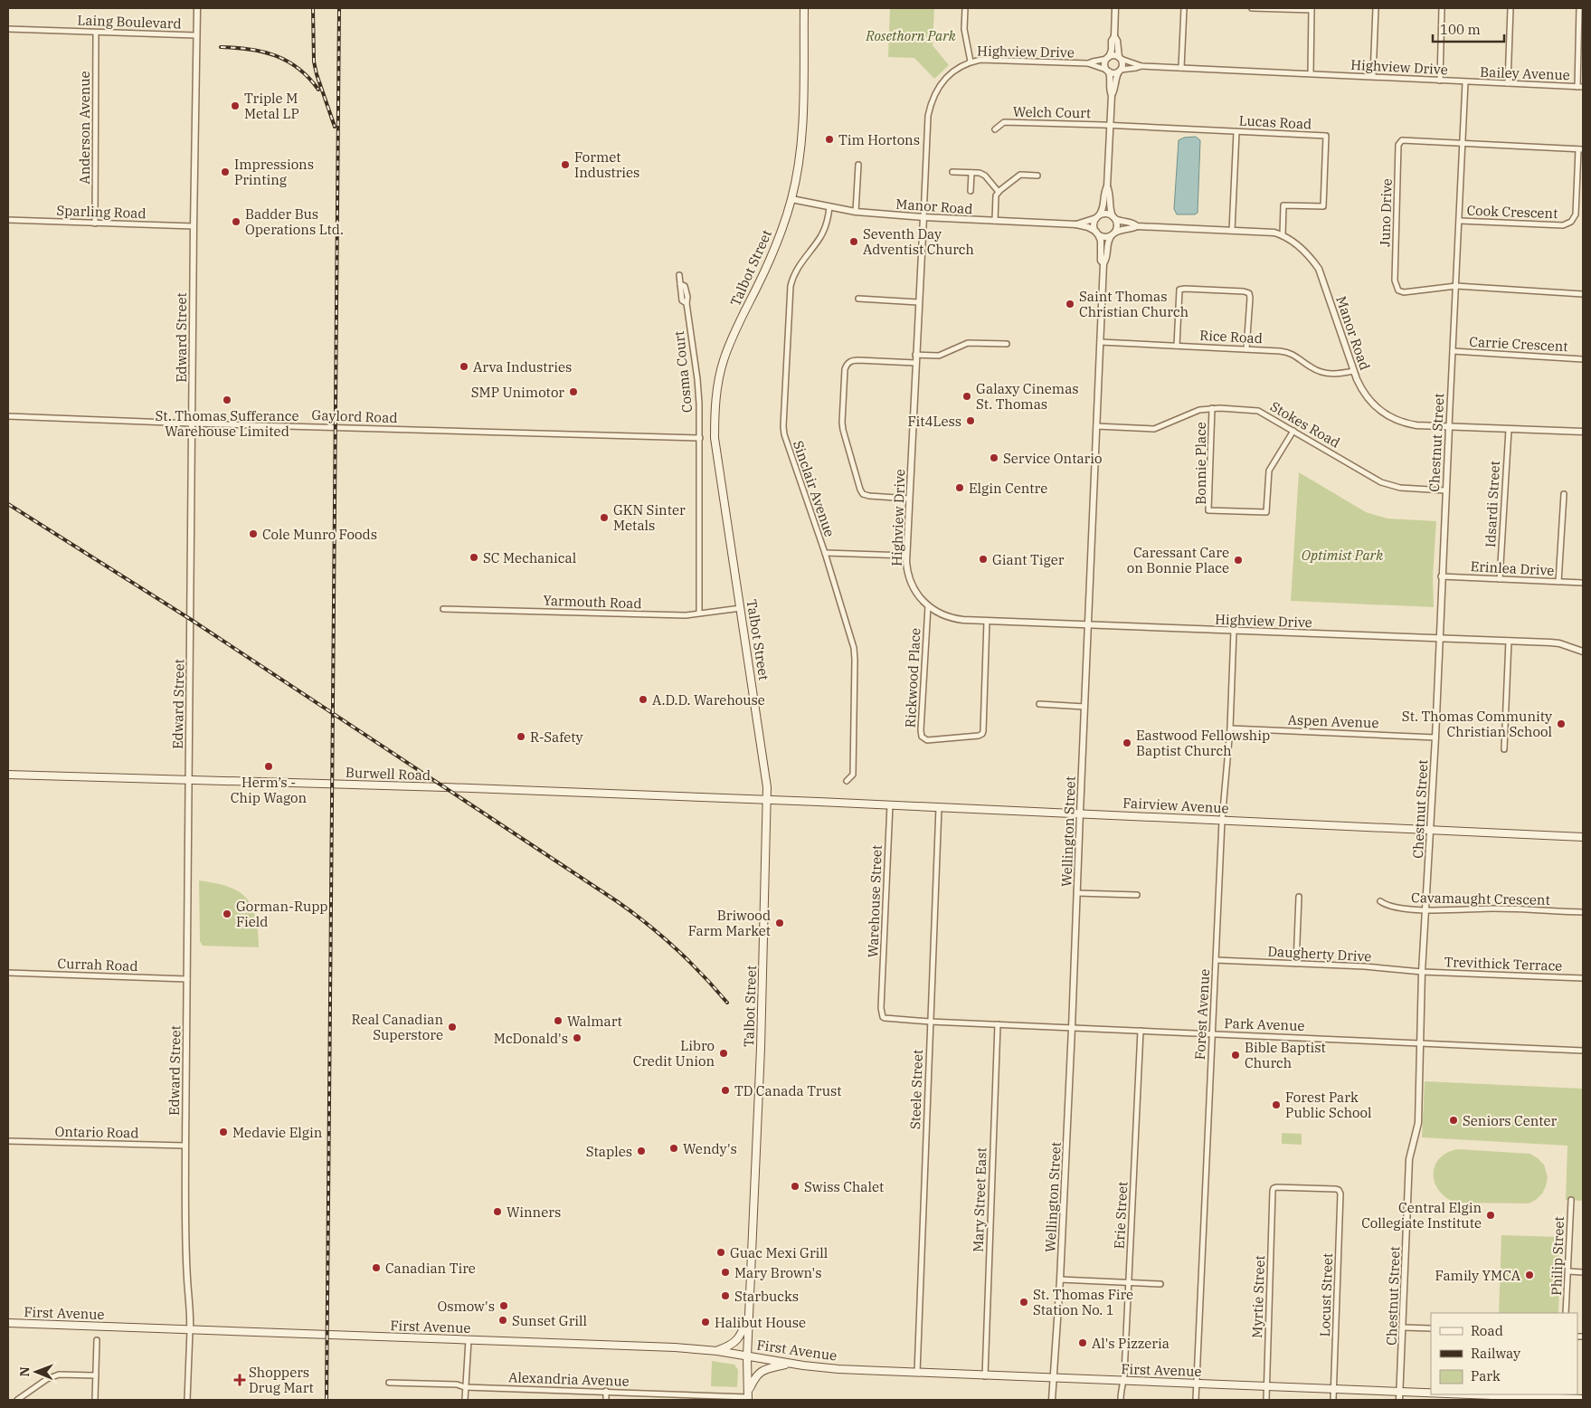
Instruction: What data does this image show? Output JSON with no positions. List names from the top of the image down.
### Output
{
  "streets": {
    "main road": [
      "Talbot Street",
      "Burwell Road",
      "Fairview Avenue",
      "First Avenue"
    ],
    "street": [
      "Laing Boulevard",
      "Highview Drive",
      "Bailey Avenue",
      "Welch Court",
      "Lucas Road",
      "Anderson Avenue",
      "Manor Road",
      "Sparling Road",
      "Cook Crescent",
      "Juno Drive",
      "Rice Road",
      "Edward Street",
      "Carrie Crescent",
      "Cosma Court",
      "Gaylord Road",
      "Stokes Road",
      "Chestnut Street",
      "Bonnie Place",
      "Sinclair Avenue",
      "Idsardi Street",
      "Erinlea Drive",
      "Yarmouth Road",
      "Rickwood Place",
      "Aspen Avenue",
      "Wellington Street",
      "Cavamaught Crescent",
      "Warehouse Street",
      "Daugherty Drive",
      "Trevithick Terrace",
      "Currah Road",
      "Forest Avenue",
      "Park Avenue",
      "Steele Street",
      "Ontario Road",
      "Mary Street East",
      "Erie Street",
      "Philip Street",
      "Locust Street",
      "Myrtie Street",
      "Alexandria Avenue"
    ]
  },
  "crossings": [
    ["Laing Boulevard", "Anderson Avenue"],
    ["Laing Boulevard", "Edward Street"],
    ["Highview Drive", "Bailey Avenue"],
    ["Highview Drive", "Manor Road"],
    ["Highview Drive", "Chestnut Street"],
    ["Highview Drive", "Rickwood Place"],
    ["Highview Drive", "Wellington Street"],
    ["Highview Drive", "Forest Avenue"],
    ["Bailey Avenue", "Chestnut Street"],
    ["Welch Court", "Lucas Road"],
    ["Lucas Road", "Manor Road"],
    ["Anderson Avenue", "Sparling Road"],
    ["Manor Road", "Talbot Street"],
    ["Manor Road", "Rice Road"],
    ["Manor Road", "Chestnut Street"],
    ["Manor Road", "Sinclair Avenue"],
    ["Manor Road", "Idsardi Street"],
    ["Manor Road", "Wellington Street"],
    ["Sparling Road", "Edward Street"],
    ["Cook Crescent", "Chestnut Street"],
    ["Juno Drive", "Chestnut Street"],
    ["Talbot Street", "Yarmouth Road"],
    ["Talbot Street", "Burwell Road"],
    ["Talbot Street", "Fairview Avenue"],
    ["Talbot Street", "First Avenue"],
    ["Talbot Street", "Alexandria Avenue"],
    ["Rice Road", "Wellington Street"],
    ["Edward Street", "Gaylord Road"],
    ["Edward Street", "Burwell Road"],
    ["Edward Street", "Currah Road"],
    ["Edward Street", "Ontario Road"],
    ["Edward Street", "First Avenue"],
    ["Carrie Crescent", "Chestnut Street"],
    ["Cosma Court", "Gaylord Road"],
    ["Cosma Court", "Yarmouth Road"],
    ["Stokes Road", "Chestnut Street"],
    ["Stokes Road", "Bonnie Place"],
    ["Stokes Road", "Wellington Street"],
    ["Chestnut Street", "Erinlea Drive"],
    ["Chestnut Street", "Aspen Avenue"],
    ["Chestnut Street", "Fairview Avenue"],
    ["Chestnut Street", "Cavamaught Crescent"],
    ["Chestnut Street", "Daugherty Drive"],
    ["Chestnut Street", "Trevithick Terrace"],
    ["Chestnut Street", "Park Avenue"],
    ["Chestnut Street", "First Avenue"],
    ["Idsardi Street", "Erinlea Drive"],
    ["Aspen Avenue", "Forest Avenue"],
    ["Burwell Road", "Fairview Avenue"],
    ["Fairview Avenue", "Wellington Street"],
    ["Fairview Avenue", "Warehouse Street"],
    ["Fairview Avenue", "Forest Avenue"],
    ["Fairview Avenue", "Steele Street"],
    ["Wellington Street", "Park Avenue"],
    ["Wellington Street", "First Avenue"],
    ["Warehouse Street", "Park Avenue"],
    ["Daugherty Drive", "Trevithick Terrace"],
    ["Daugherty Drive", "Forest Avenue"],
    ["Forest Avenue", "Park Avenue"],
    ["Forest Avenue", "First Avenue"],
    ["Park Avenue", "Steele Street"],
    ["Park Avenue", "Mary Street East"],
    ["Park Avenue", "Erie Street"],
    ["Steele Street", "First Avenue"],
    ["Mary Street East", "First Avenue"],
    ["Erie Street", "First Avenue"],
    ["Locust Street", "Myrtie Street"],
    ["Locust Street", "First Avenue"],
    ["Myrtie Street", "First Avenue"]
  ],
  "parks": ["Rosethorn Park", "Optimist Park"],
  "places": {
    "other": [
      "Triple M Metal LP",
      "Tim Hortons",
      "Formet Industries",
      "Impressions Printing",
      "Badder Bus Operations Ltd.",
      "Seventh Day Adventist Church",
      "Saint Thomas Christian Church",
      "Arva Industries",
      "SMP Unimotor",
      "Galaxy Cinemas St. Thomas",
      "St. Thomas Sufferance Warehouse Limited",
      "Fit4Less",
      "Service Ontario",
      "Elgin Centre",
      "GKN Sinter Metals",
      "Cole Munro Foods",
      "SC Mechanical",
      "Giant Tiger",
      "Caressant Care on Bonnie Place",
      "A.D.D. Warehouse",
      "St. Thomas Community Christian School",
      "R-Safety",
      "Eastwood Fellowship Baptist Church",
      "Herm’s - Chip Wagon",
      "Gorman-Rupp Field",
      "Briwood Farm Market",
      "Walmart",
      "Real Canadian Superstore",
      "McDonald's",
      "Libro Credit Union",
      "Bible Baptist Church",
      "TD Canada Trust",
      "Forest Park Public School",
      "Seniors Center",
      "Medavie Elgin",
      "Wendy's",
      "Staples",
      "Swiss Chalet",
      "Winners",
      "Central Elgin Collegiate Institute",
      "Guac Mexi Grill",
      "Canadian Tire",
      "Mary Brown's",
      "Family YMCA",
      "Starbucks",
      "St. Thomas Fire Station No. 1",
      "Osmow's",
      "Sunset Grill",
      "Halibut House",
      "Al's Pizzeria"
    ],
    "health": ["Shoppers Drug Mart"]
  },
  "legend": ["Road", "Railway", "Park"],
  "scale_bar": "100 m",
  "north": "left"
}
